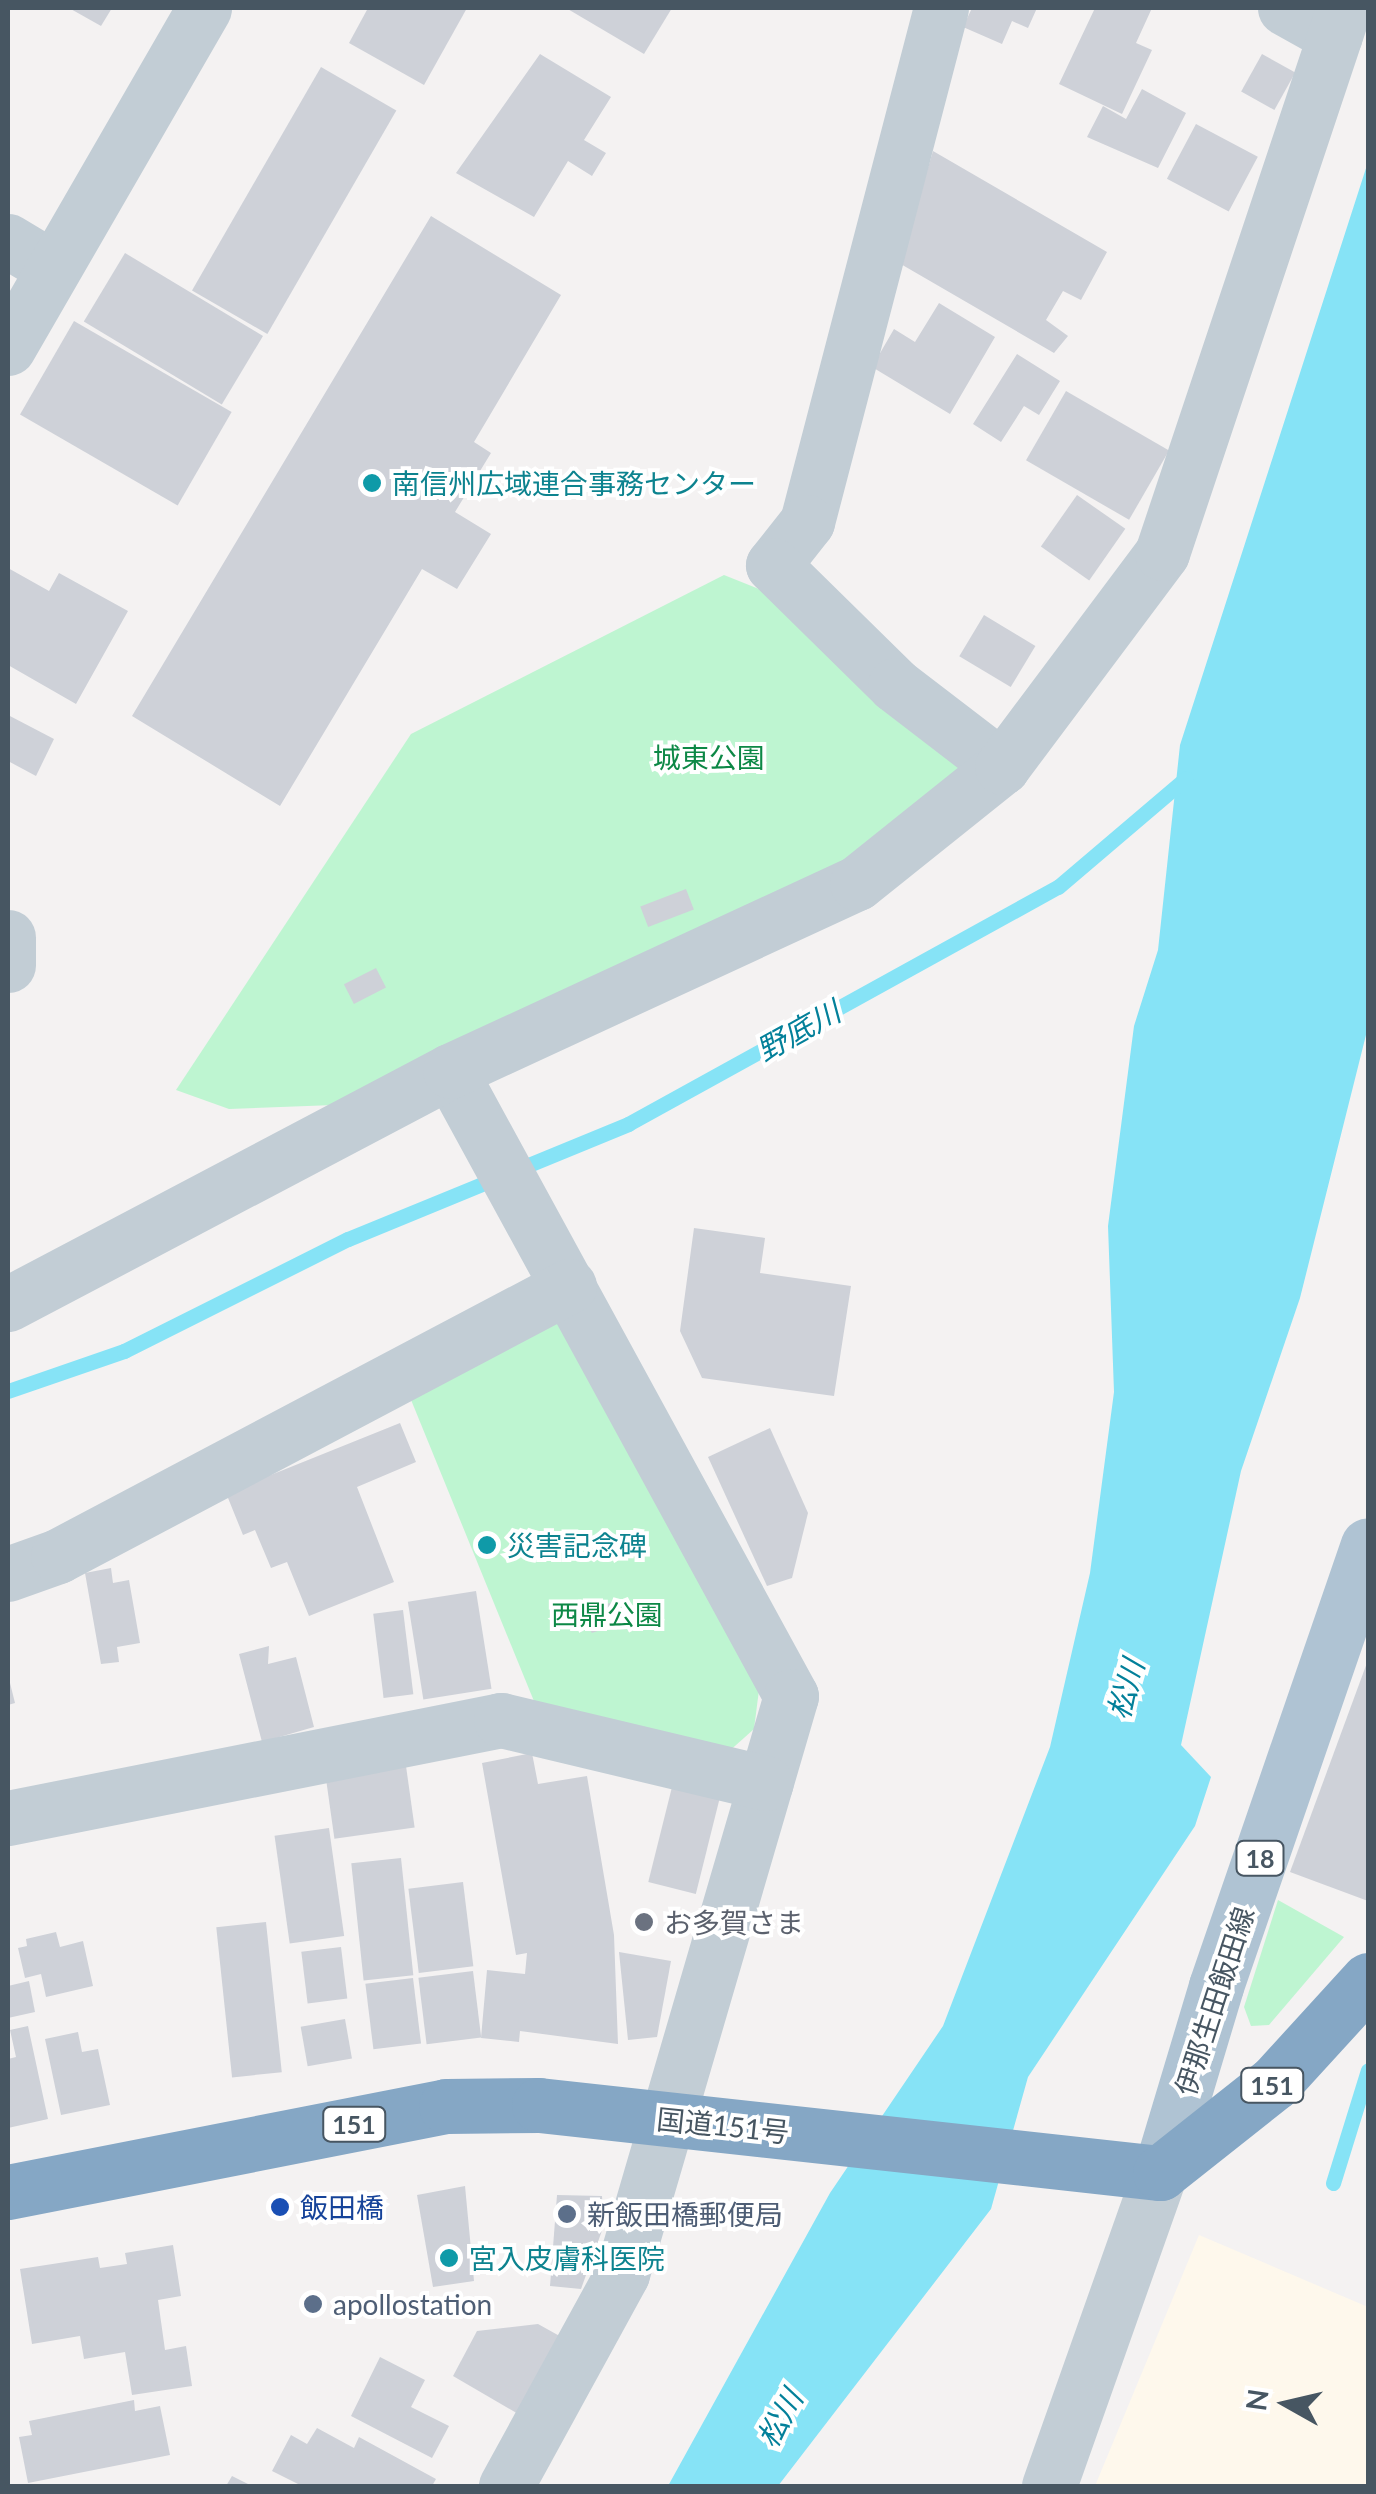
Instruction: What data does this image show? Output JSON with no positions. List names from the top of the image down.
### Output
{
  "streets": {
    "highway": ["151", "国道151号"],
    "main road": ["18", "伊那生田飯田線"]
  },
  "crossings": [
    ["伊那生田飯田線", "151"],
    ["伊那生田飯田線", "国道151号"],
    ["151", "国道151号"]
  ],
  "water": ["野底川", "松川"],
  "parks": ["城東公園", "西鼎公園"],
  "places": [
    "南信州広域連合事務センター",
    "災害記念碑",
    "お多賀さま",
    "飯田橋",
    "新飯田橋郵便局",
    "宮入皮膚科医院",
    "apollostation"
  ],
  "north": "left"
}
